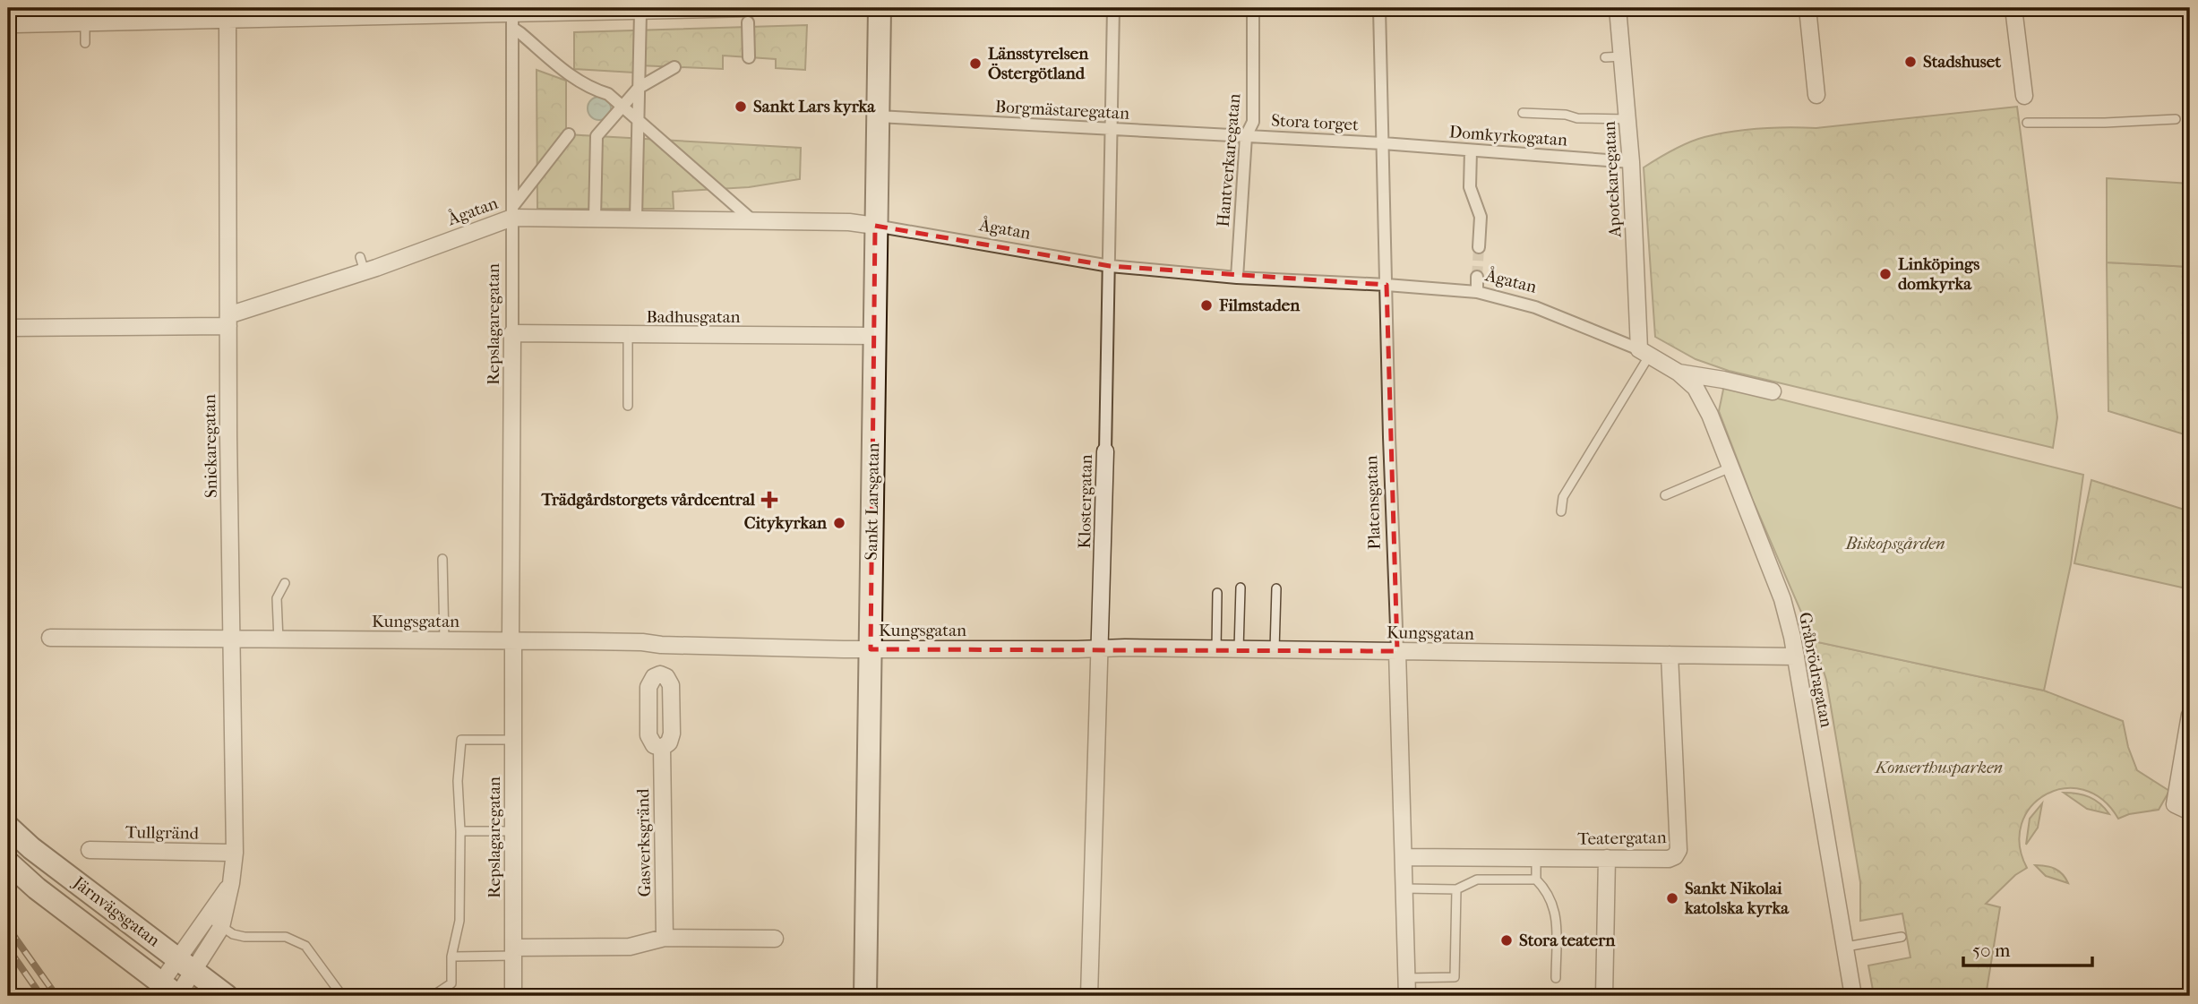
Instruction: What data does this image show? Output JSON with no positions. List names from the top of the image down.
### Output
{
  "streets": {
    "main road": ["Sankt Larsgatan", "Järnvägsgatan"],
    "street": [
      "Borgmästaregatan",
      "Stora torget",
      "Domkyrkogatan",
      "Hantverkaregatan",
      "Apotekaregatan",
      "Ågatan",
      "Badhusgatan",
      "Repslagaregatan",
      "Snickaregatan",
      "Klostergatan",
      "Platensgatan",
      "Kungsgatan",
      "Gråbrödragatan",
      "Tullgränd",
      "Teatergatan",
      "Gasverksgränd"
    ]
  },
  "crossings": [
    ["Borgmästaregatan", "Stora torget"],
    ["Borgmästaregatan", "Hantverkaregatan"],
    ["Borgmästaregatan", "Sankt Larsgatan"],
    ["Borgmästaregatan", "Klostergatan"],
    ["Stora torget", "Domkyrkogatan"],
    ["Stora torget", "Hantverkaregatan"],
    ["Stora torget", "Platensgatan"],
    ["Domkyrkogatan", "Apotekaregatan"],
    ["Domkyrkogatan", "Platensgatan"],
    ["Hantverkaregatan", "Ågatan"],
    ["Apotekaregatan", "Ågatan"],
    ["Ågatan", "Repslagaregatan"],
    ["Ågatan", "Snickaregatan"],
    ["Ågatan", "Sankt Larsgatan"],
    ["Ågatan", "Klostergatan"],
    ["Ågatan", "Platensgatan"],
    ["Ågatan", "Gråbrödragatan"],
    ["Badhusgatan", "Repslagaregatan"],
    ["Badhusgatan", "Sankt Larsgatan"],
    ["Repslagaregatan", "Kungsgatan"],
    ["Snickaregatan", "Kungsgatan"],
    ["Snickaregatan", "Tullgränd"],
    ["Snickaregatan", "Järnvägsgatan"],
    ["Sankt Larsgatan", "Kungsgatan"],
    ["Klostergatan", "Kungsgatan"],
    ["Platensgatan", "Kungsgatan"],
    ["Platensgatan", "Teatergatan"],
    ["Kungsgatan", "Gråbrödragatan"],
    ["Kungsgatan", "Teatergatan"],
    ["Kungsgatan", "Gasverksgränd"]
  ],
  "parks": ["Biskopsgården", "Konserthusparken"],
  "places": {
    "other": [
      "Stadshuset",
      "Länsstyrelsen Östergötland",
      "Sankt Lars kyrka",
      "Linköpings domkyrka",
      "Filmstaden",
      "Citykyrkan",
      "Sankt Nikolai katolska kyrka",
      "Stora teatern"
    ],
    "health": ["Trädgårdstorgets vårdcentral"]
  },
  "scale_bar": "50 m"
}
